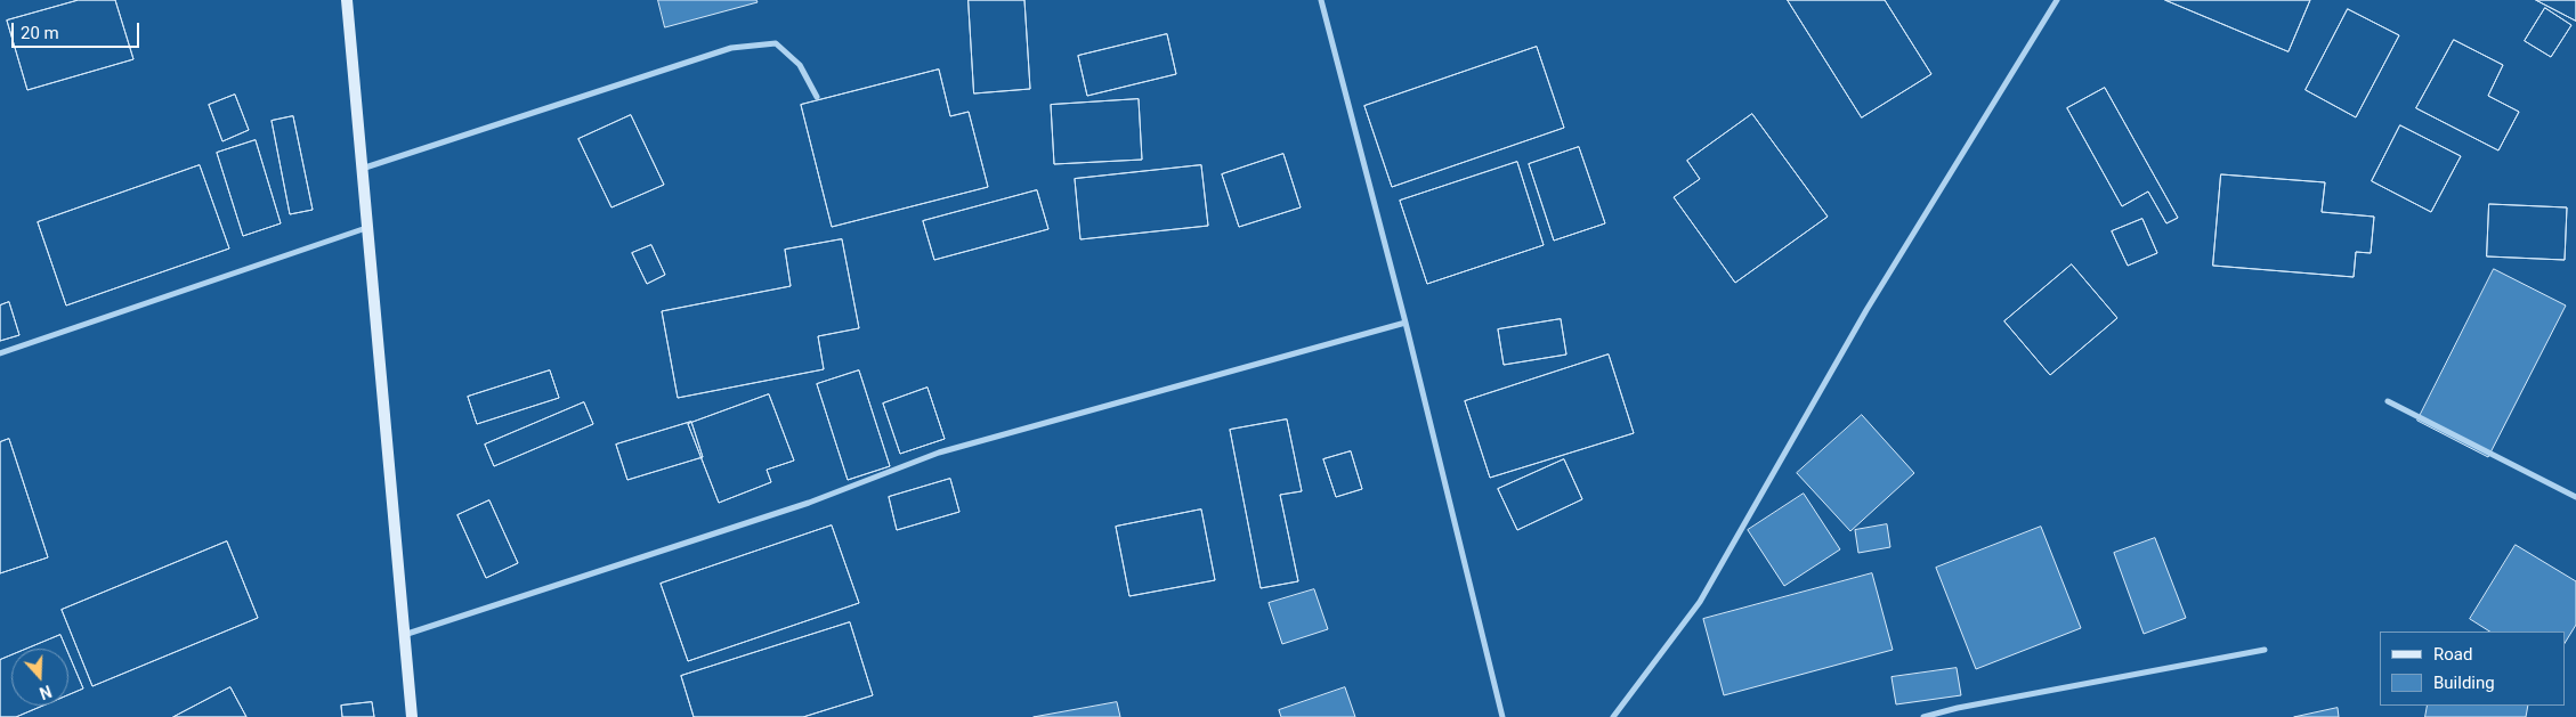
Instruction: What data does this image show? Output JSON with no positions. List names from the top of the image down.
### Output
{
  "legend": ["Road", "Building"],
  "scale_bar": "20 m",
  "north": "bottom"
}
